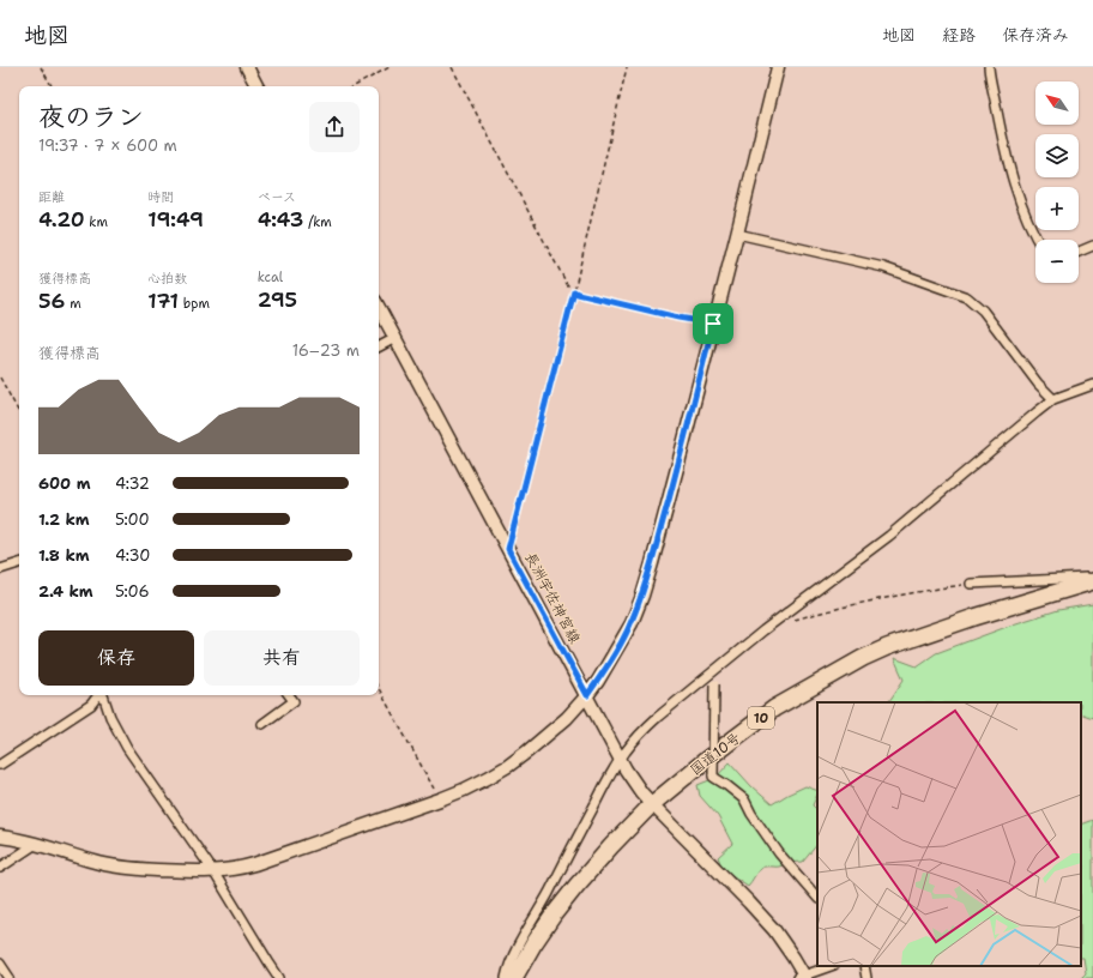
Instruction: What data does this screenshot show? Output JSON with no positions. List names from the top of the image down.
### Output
{
  "streets": {
    "highway": ["10", "国道10号"],
    "street": ["長洲宇佐神宮線"]
  },
  "crossings": [
    ["長洲宇佐神宮線", "国道10号"]
  ],
  "north": "top left",
  "page": {
    "header": "地図",
    "nav": ["地図", "経路", "保存済み"],
    "map_buttons": ["+", "−"],
    "heading": ["夜のラン", "19:37 · 7 × 600 m"],
    "stats": [
      ["距離", "4.20 km"],
      ["時間", "19:49"],
      ["ペース", "4:43 /km"],
      ["獲得標高", "56 m"],
      ["心拍数", "171 bpm"],
      ["kcal", "295"]
    ],
    "chart": ["獲得標高", "16–23 m"],
    "list": [
      {
        "name": "600 m",
        "note": "4:32"
      },
      {
        "name": "1.2 km",
        "note": "5:00"
      },
      {
        "name": "1.8 km",
        "note": "4:30"
      },
      {
        "name": "2.4 km",
        "note": "5:06"
      }
    ],
    "buttons": ["保存", "共有"]
  }
}
